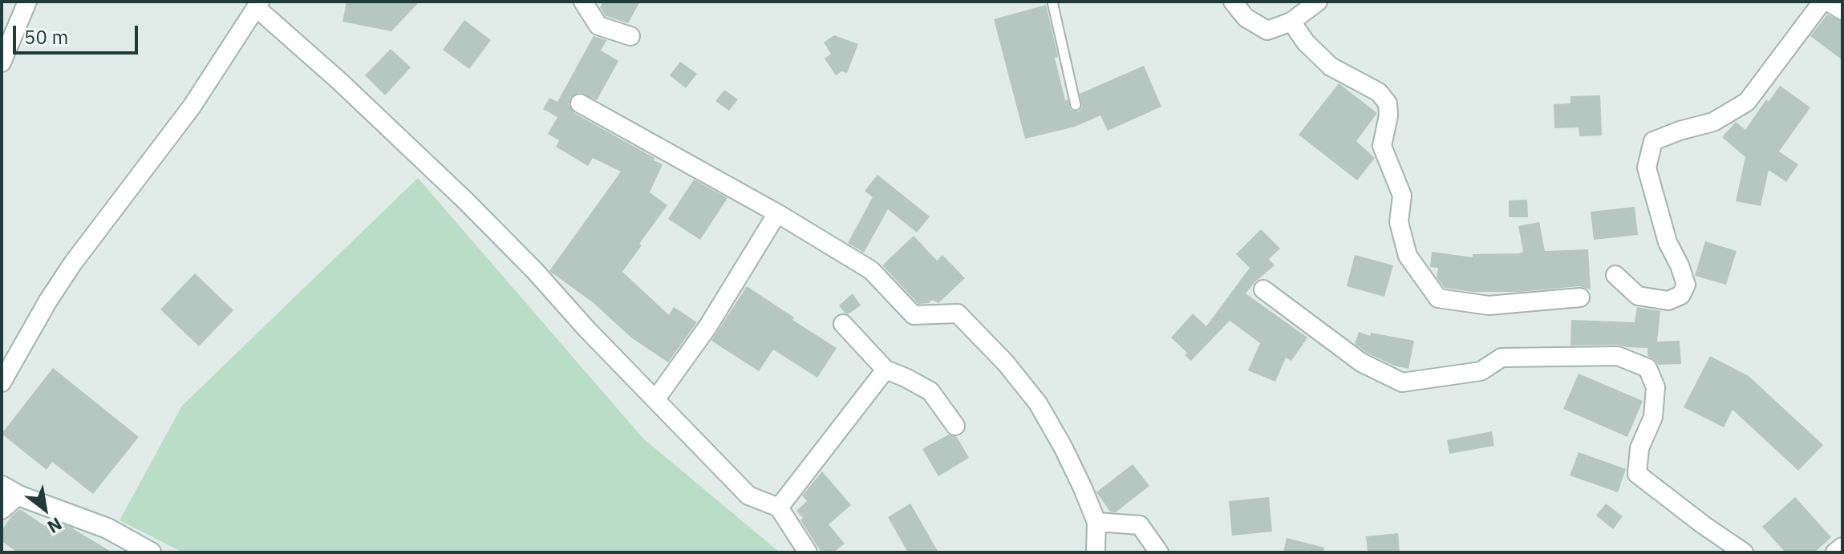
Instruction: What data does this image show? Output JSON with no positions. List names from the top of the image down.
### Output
{
  "scale_bar": "50 m",
  "north": "bottom right"
}
